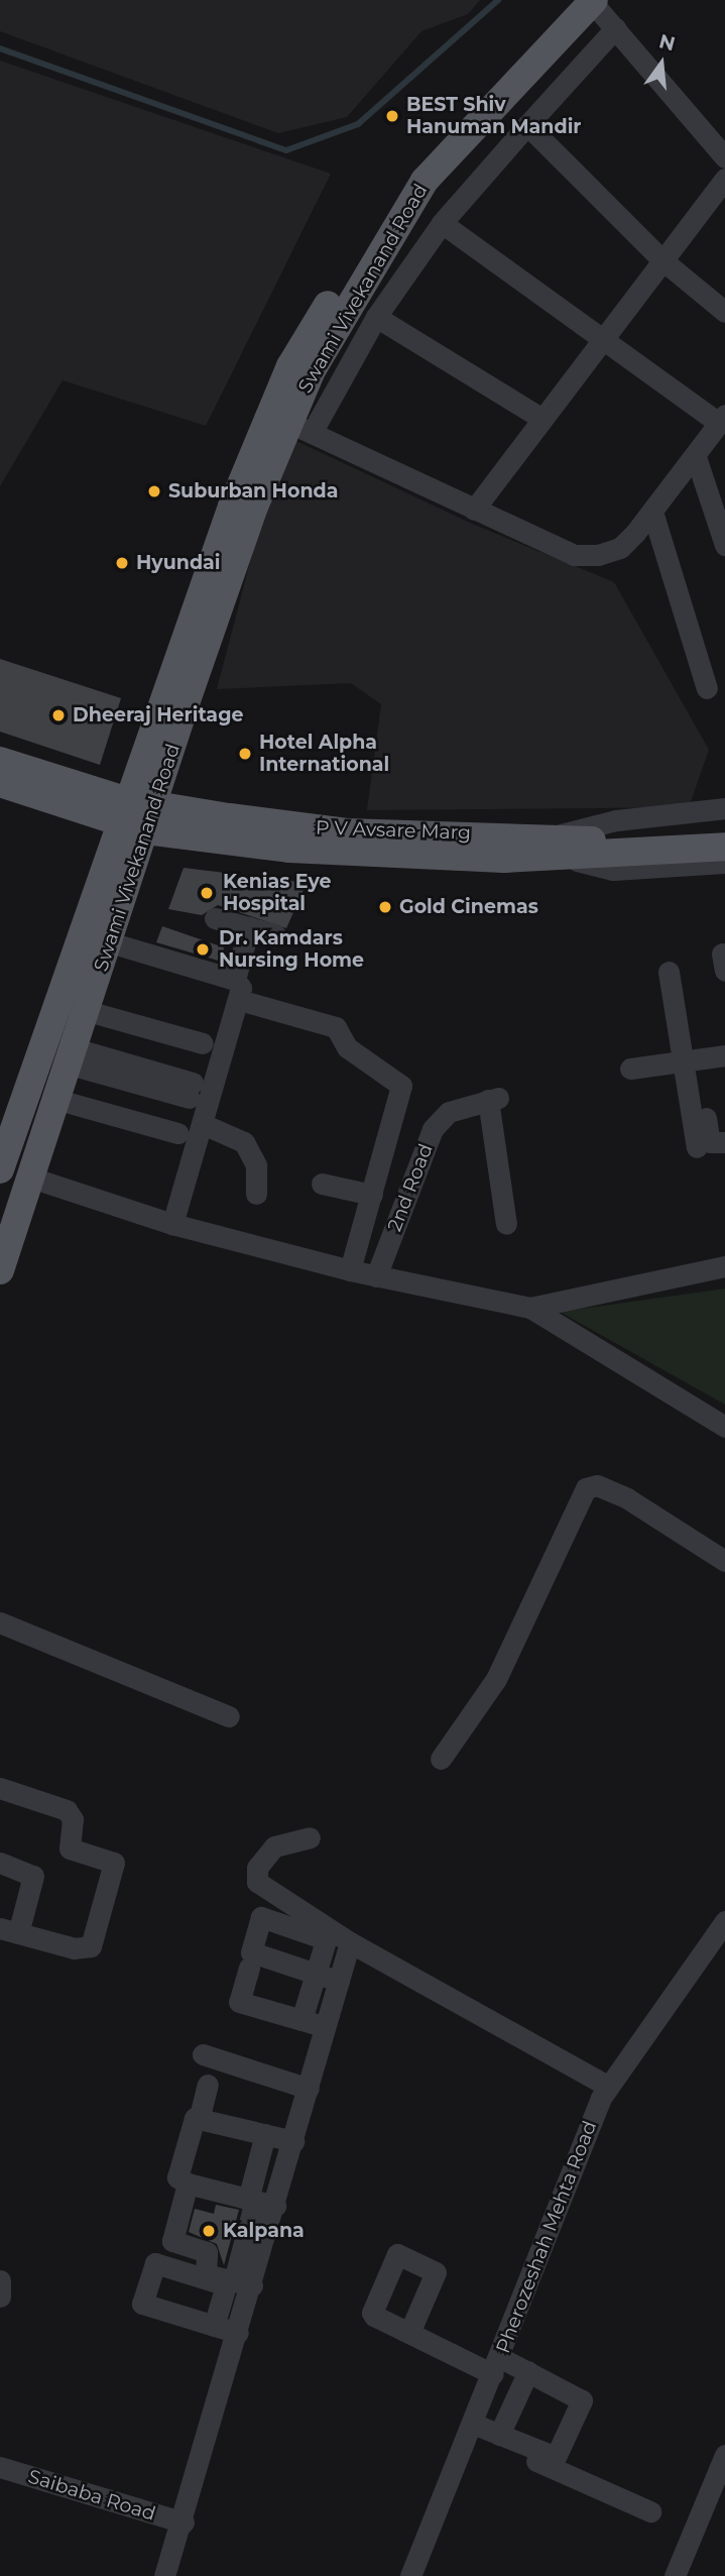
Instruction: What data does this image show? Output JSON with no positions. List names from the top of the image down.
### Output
{
  "streets": {
    "main road": ["Swami Vivekanand Road", "P V Avsare Marg"],
    "street": ["2nd Road", "Pherozeshah Mehta Road", "Saibaba Road"]
  },
  "crossings": [
    ["Swami Vivekanand Road", "P V Avsare Marg"]
  ],
  "places": [
    "BEST Shiv Hanuman Mandir",
    "Suburban Honda",
    "Hyundai",
    "Dheeraj Heritage",
    "Hotel Alpha International",
    "Kenias Eye Hospital",
    "Gold Cinemas",
    "Dr. Kamdars Nursing Home",
    "Kalpana"
  ],
  "north": "top"
}
